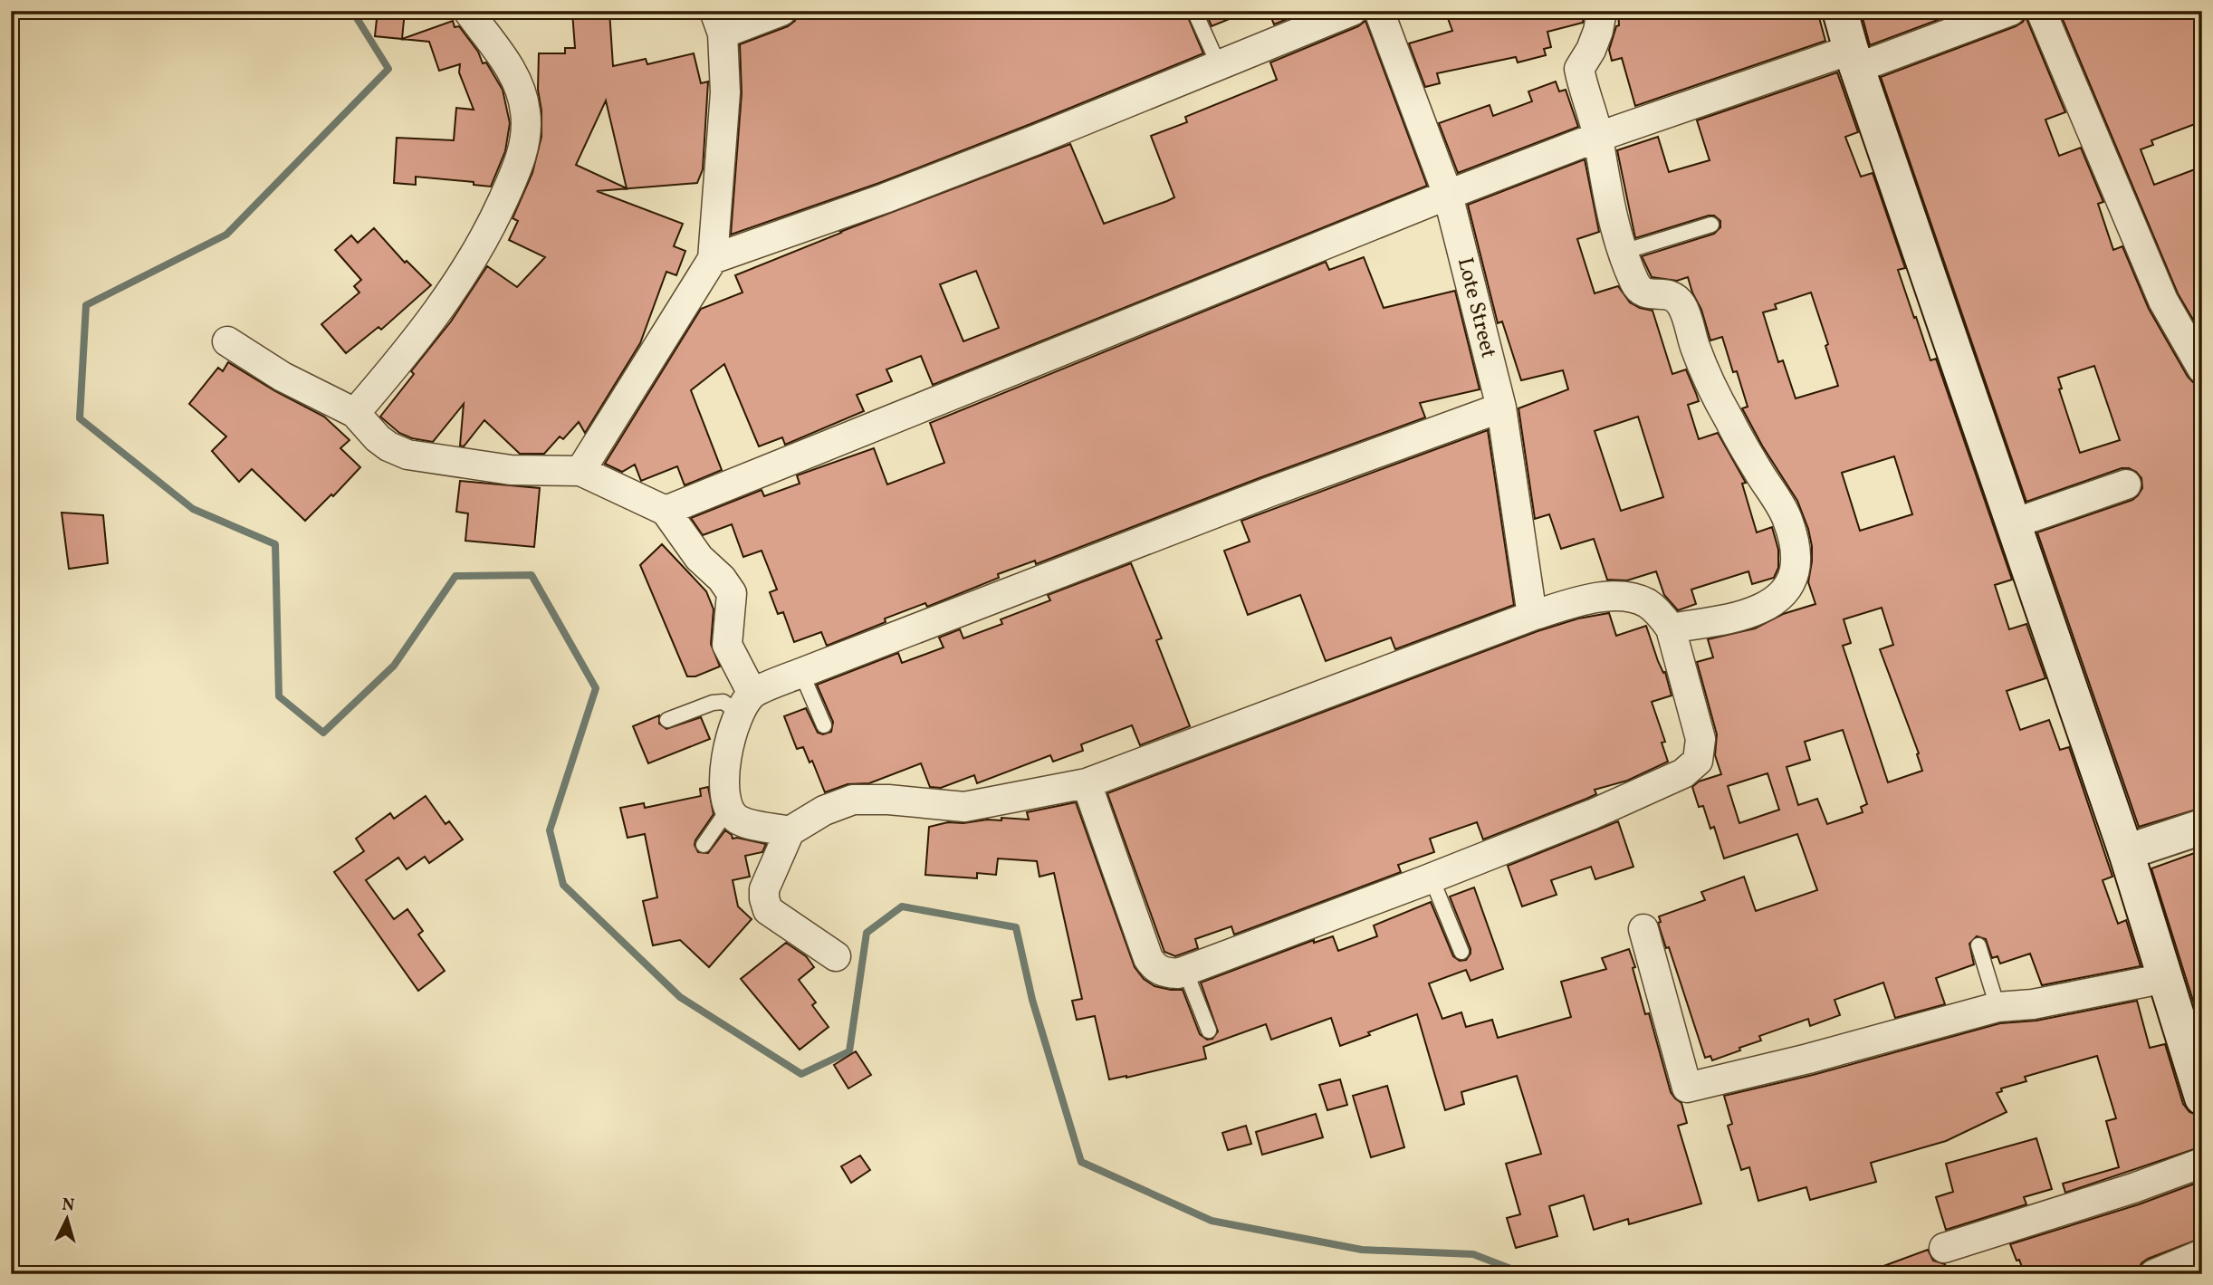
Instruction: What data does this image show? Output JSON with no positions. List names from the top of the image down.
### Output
{
  "streets": {
    "street": ["Lote Street"]
  },
  "north": "top"
}
